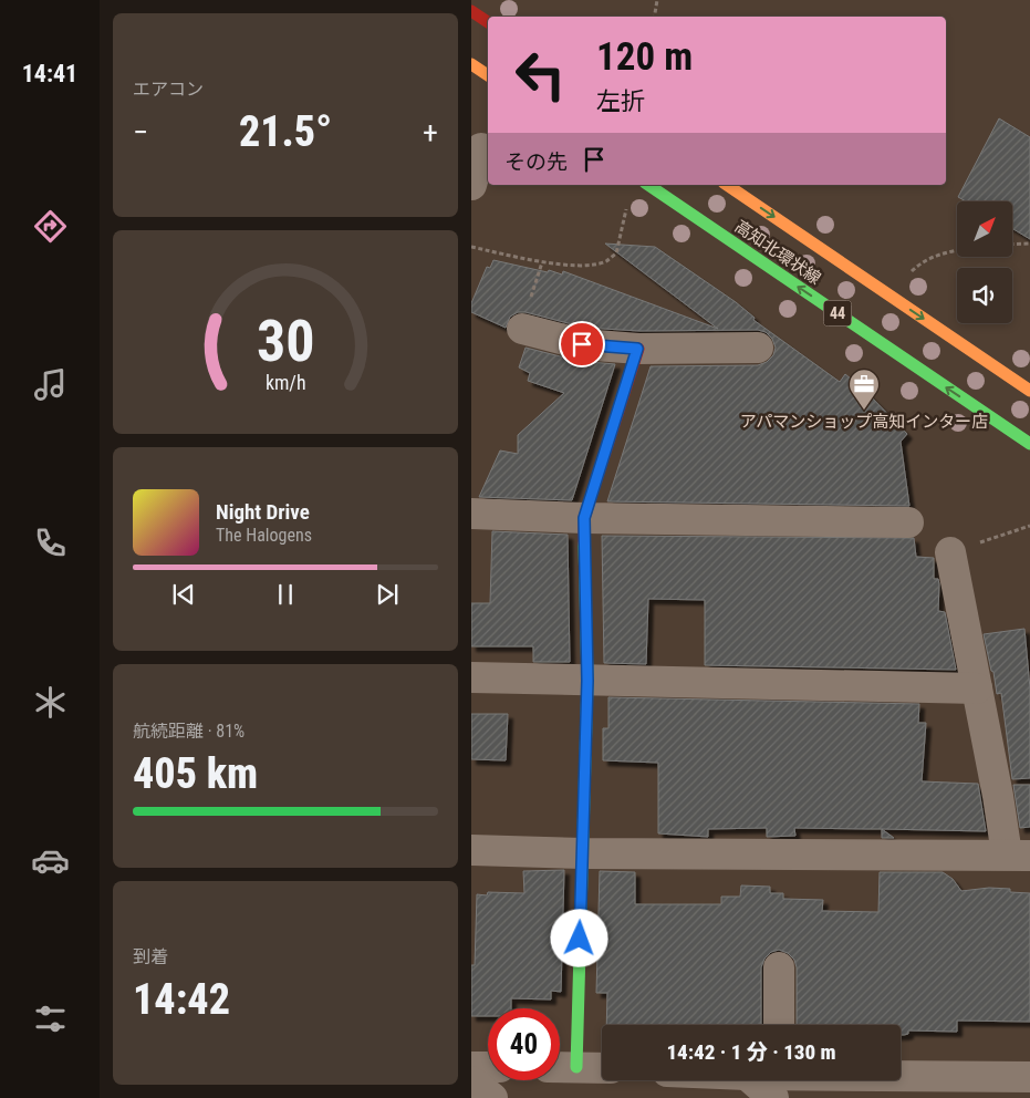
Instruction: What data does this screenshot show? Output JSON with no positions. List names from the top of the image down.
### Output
{
  "streets": {
    "main road": ["高知北環状線", "44"]
  },
  "places": {
    "office": ["アパマンショップ高知インター店"]
  },
  "north": "top right",
  "page": {
    "tabs": "14:41",
    "tile": [
      "エアコン",
      ["航続距離 · 81%", "405 km"],
      ["到着", "14:42"]
    ],
    "turn": ["120 m", "左折"],
    "heat": ["−", "21.5°", "+"],
    "then": "その先",
    "song": ["Night Drive", "The Halogens"],
    "limit": "40",
    "trip": "14:42 · 1 分 · 130 m",
    "gauge": ["30", "km/h"]
  }
}
